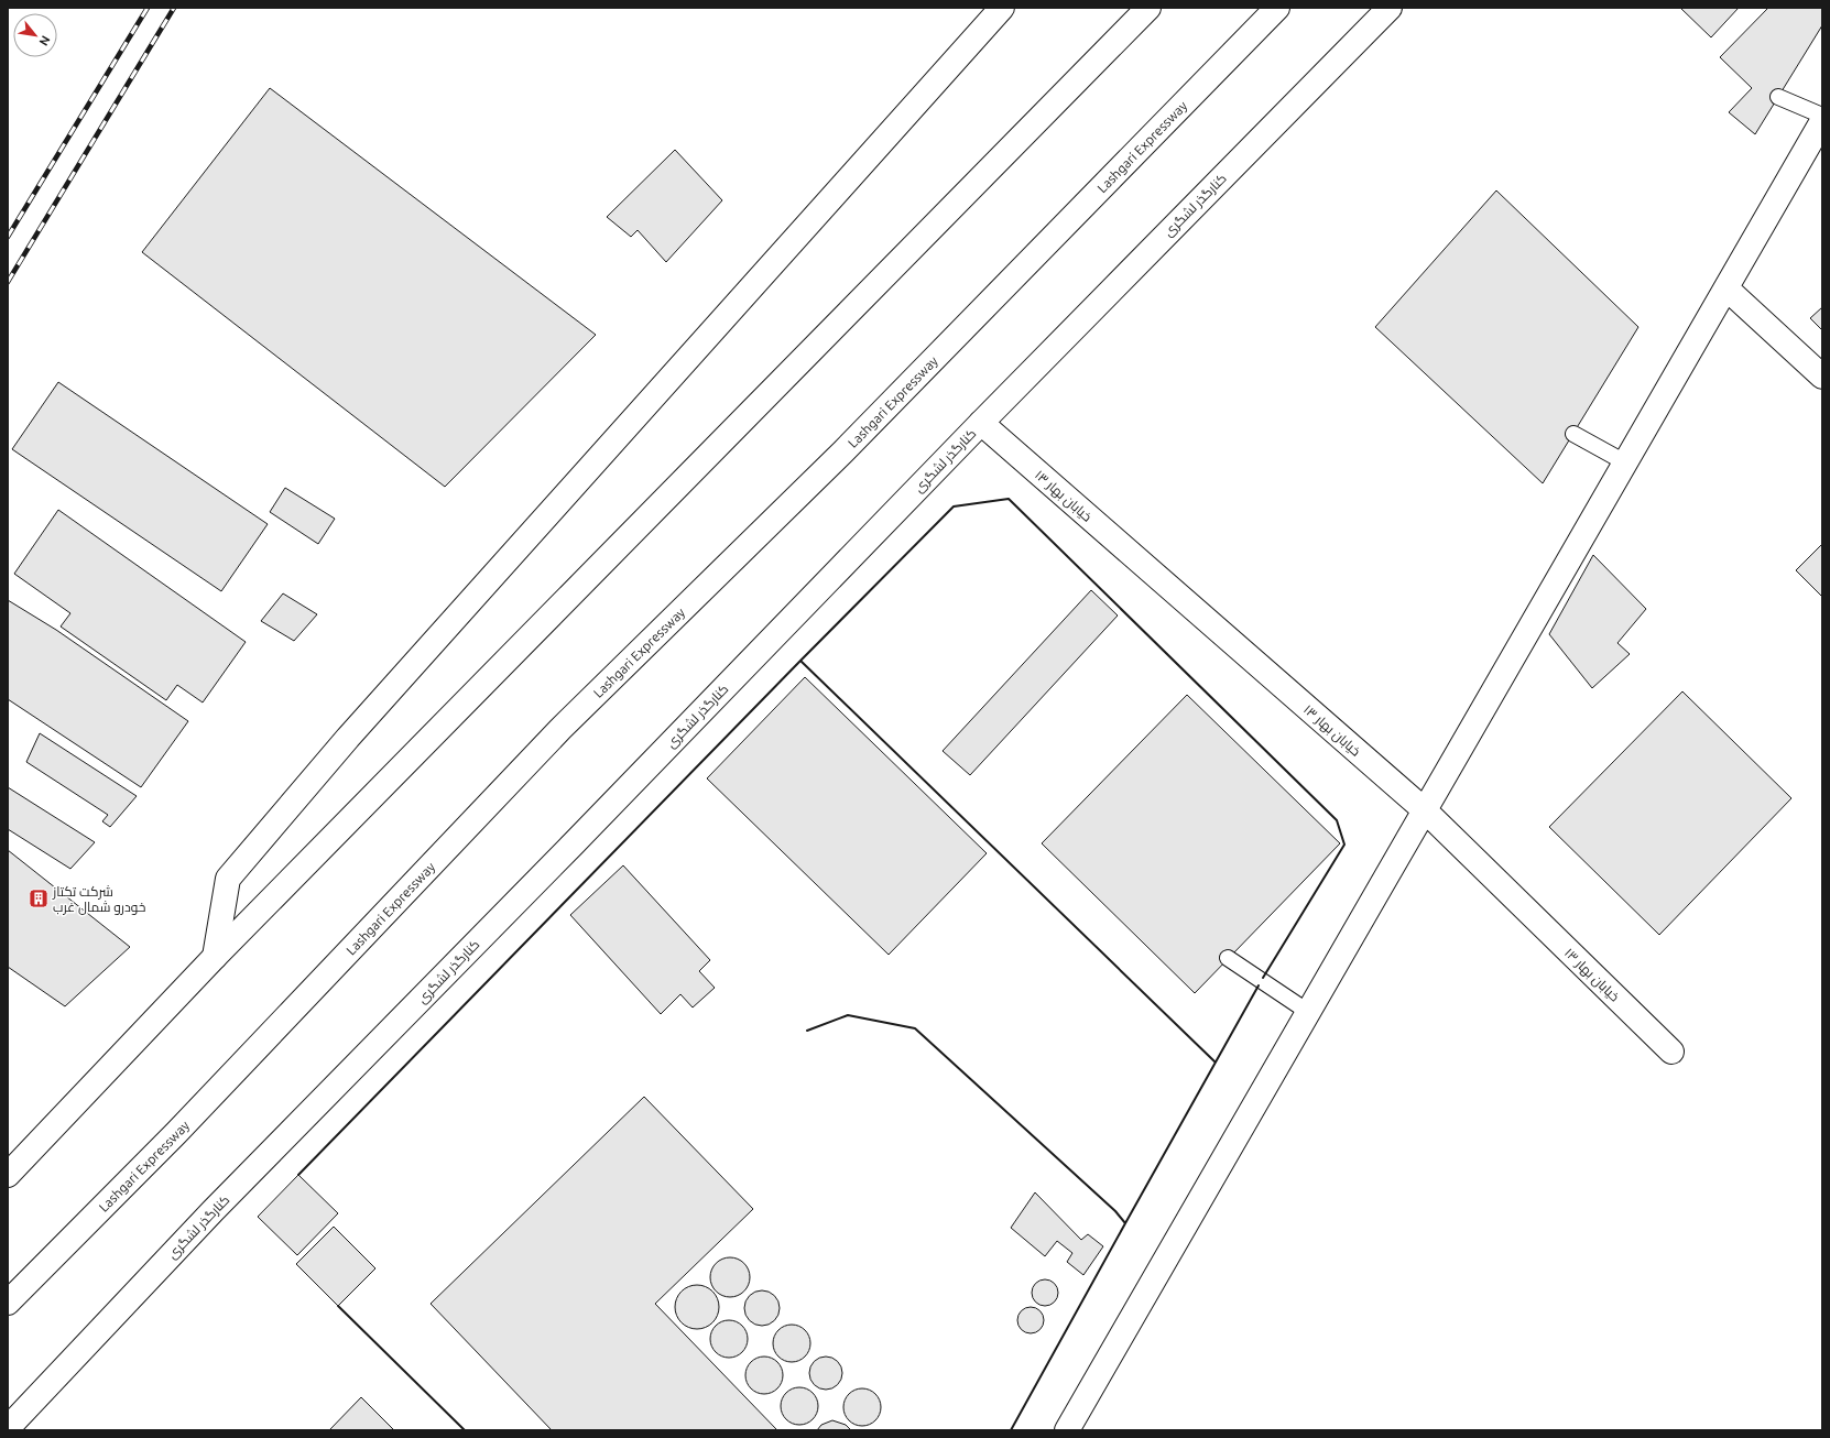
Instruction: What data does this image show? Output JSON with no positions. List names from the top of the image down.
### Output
{
  "streets": {
    "main road": ["Lashgari Expressway", "کنارگذر لشگری", "خیابان بهار ۱۳"]
  },
  "crossings": [
    ["کنارگذر لشگری", "خیابان بهار ۱۳"]
  ],
  "places": {
    "building": ["شرکت تکتاز خودرو شمال غرب"]
  },
  "north": "bottom right"
}
